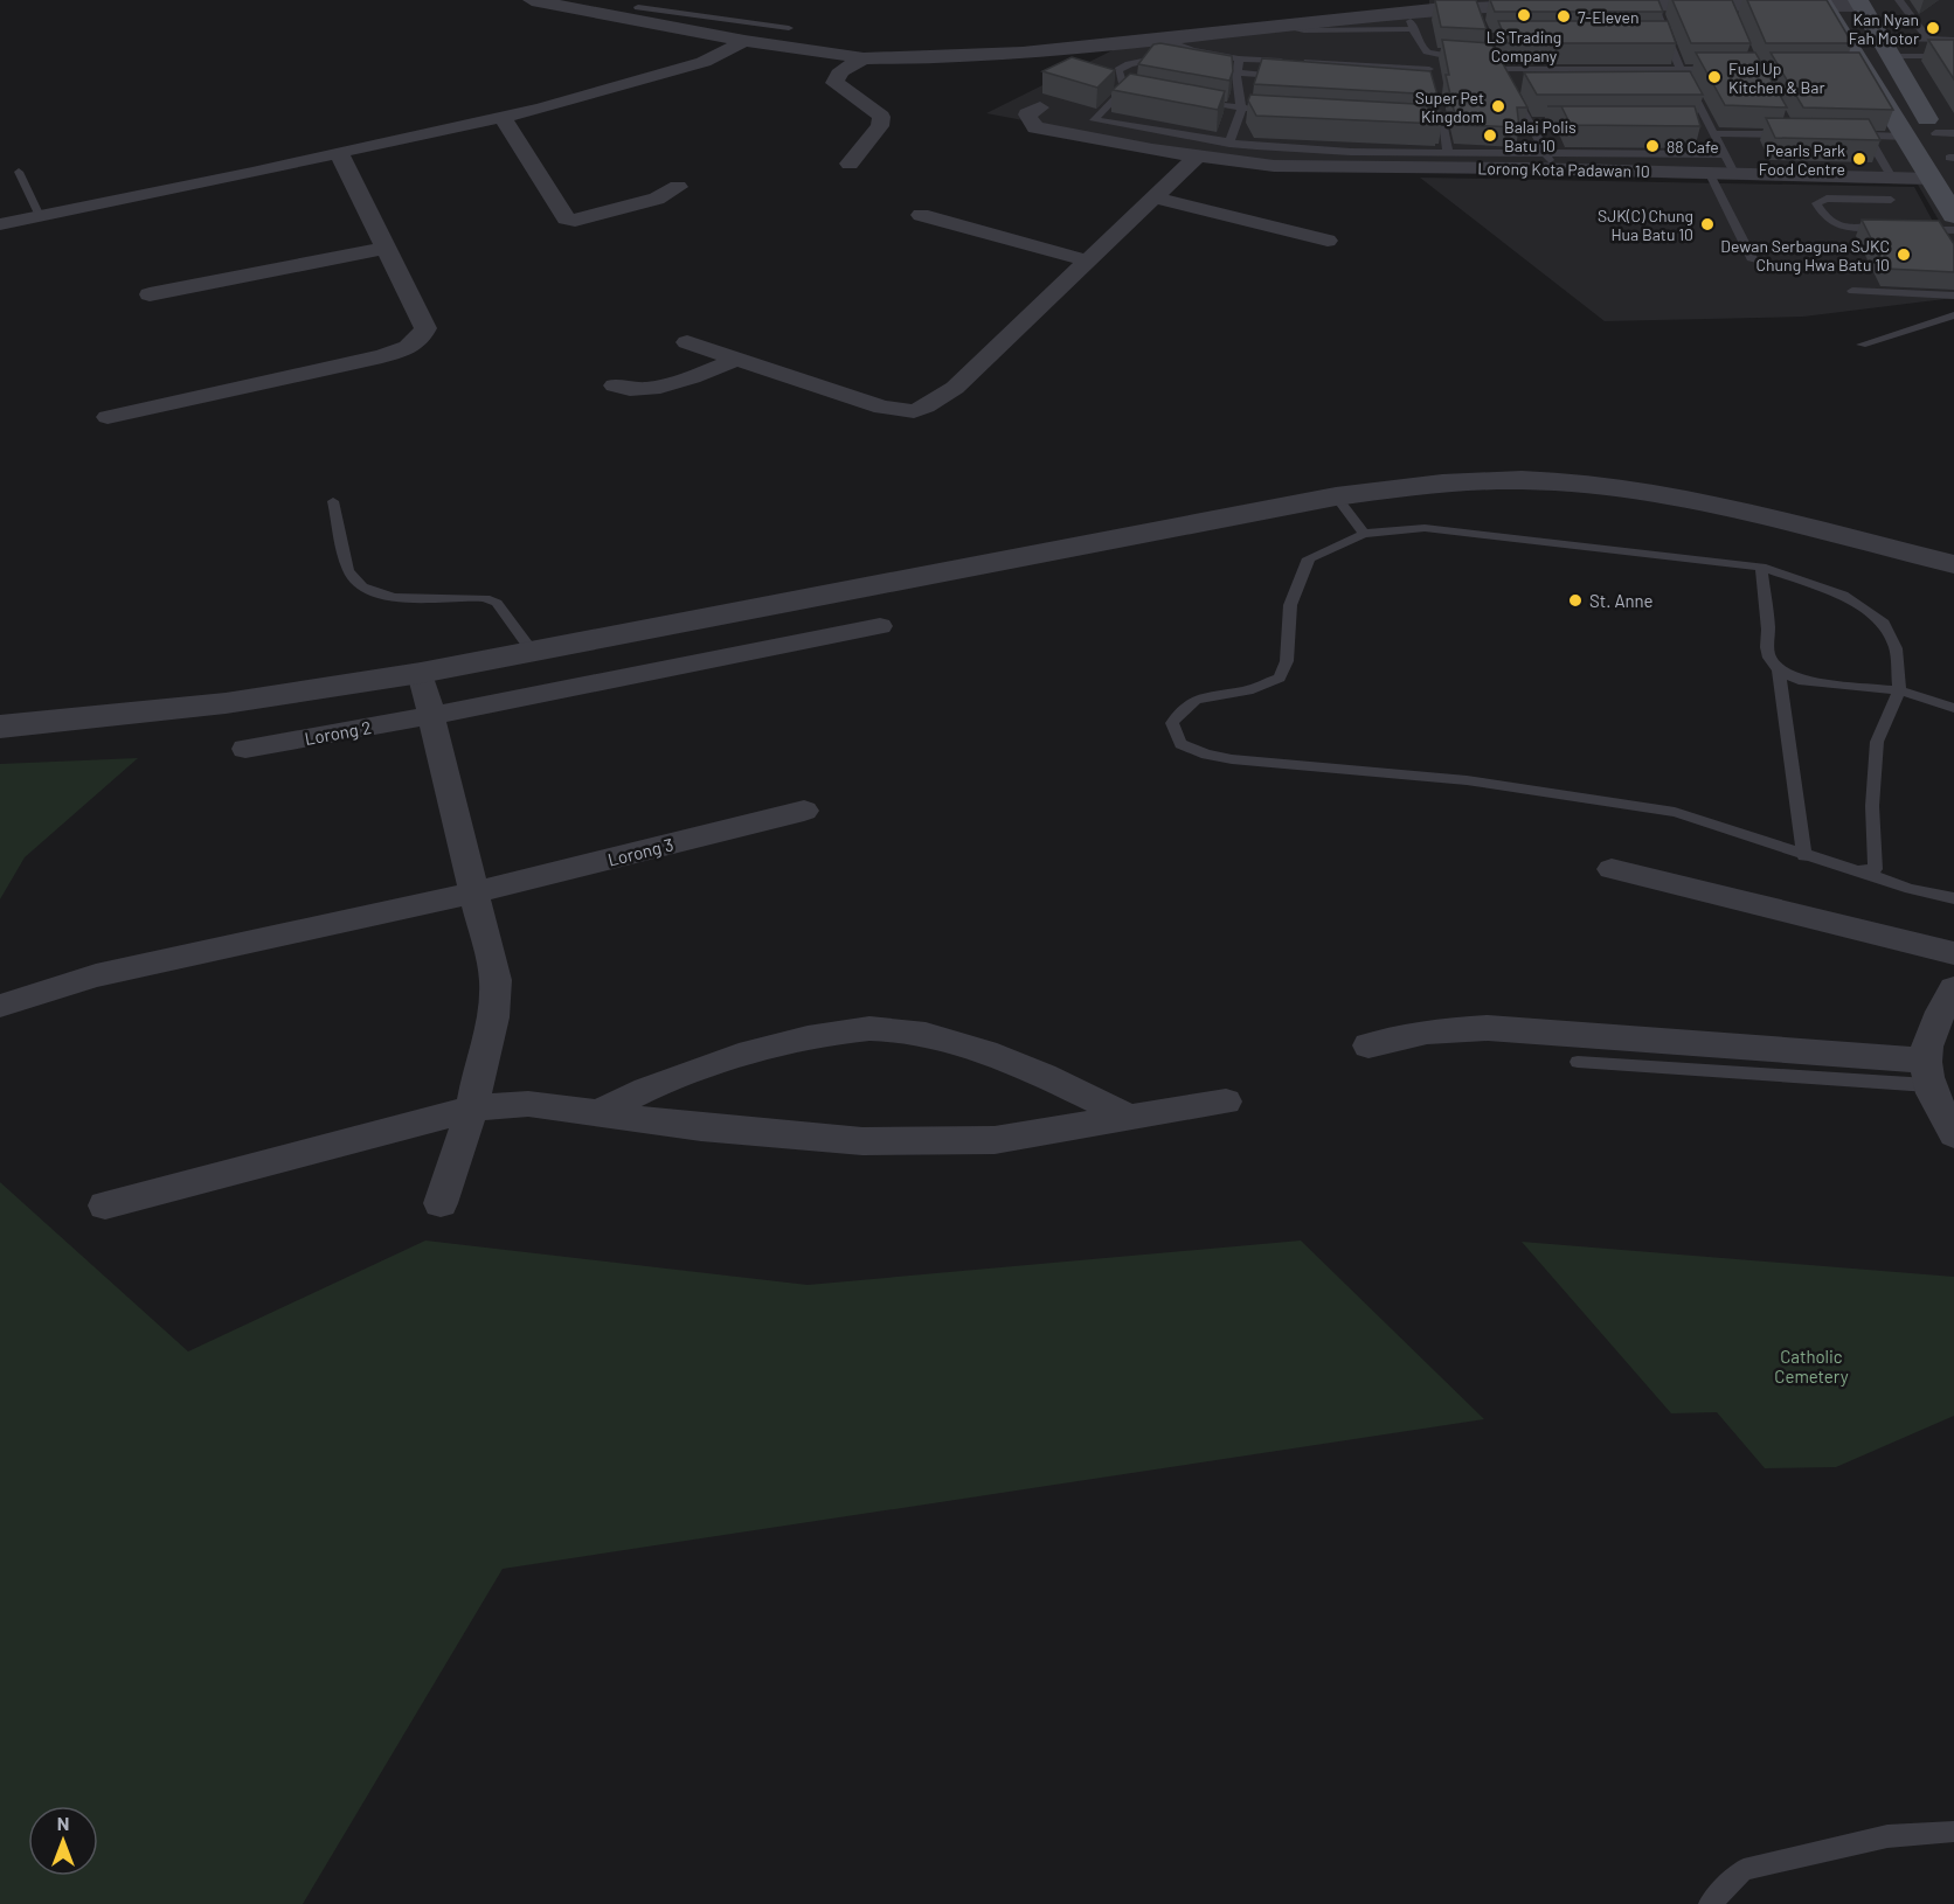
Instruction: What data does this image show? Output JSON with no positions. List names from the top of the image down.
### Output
{
  "streets": {
    "street": ["Lorong Kota Padawan 10", "Lorong 2", "Lorong 3"]
  },
  "parks": ["Catholic Cemetery"],
  "places": [
    "LS Trading Company",
    "7-Eleven",
    "Kan Nyan Fah Motor",
    "Fuel Up Kitchen & Bar",
    "Super Pet Kingdom",
    "Balai Polis Batu 10",
    "88 Cafe",
    "Pearls Park Food Centre",
    "SJK(C) Chung Hua Batu 10",
    "Dewan Serbaguna SJKC Chung Hwa Batu 10",
    "St. Anne"
  ],
  "north": "top"
}
